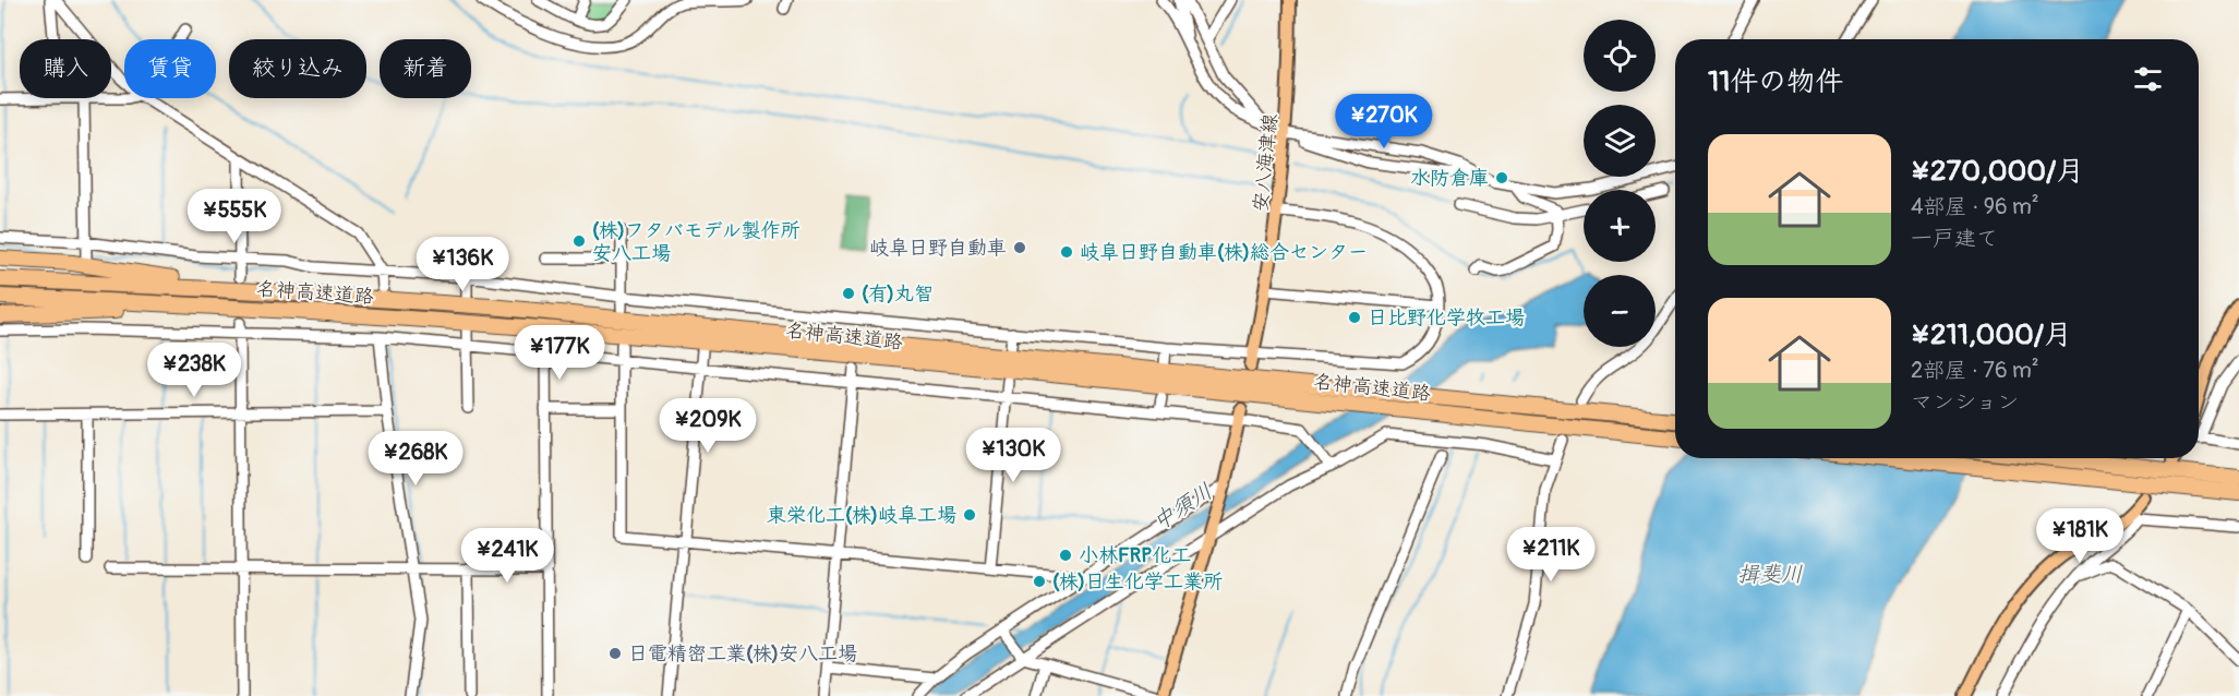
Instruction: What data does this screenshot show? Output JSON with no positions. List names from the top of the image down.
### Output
{
  "streets": {
    "highway": ["名神高速道路"],
    "main road": ["安八海津線"]
  },
  "water": ["中須川", "揖斐川"],
  "places": [
    "水防倉庫",
    "(株)フタバモデル製作所 安八工場",
    "岐阜日野自動車",
    "岐阜日野自動車(株)総合センター",
    "(有)丸智",
    "日比野化学牧工場",
    "東栄化工(株)岐阜工場",
    "小林FRP化工",
    "(株)日生化学工業所",
    "日電精密工業(株)安八工場"
  ],
  "page": {
    "map_buttons": ["+", "−"],
    "chip": [
      "購入",
      "賃貸",
      "絞り込み",
      "新着"
    ],
    "heading": "11件の物件",
    "price": [
      "¥270K",
      "¥555K",
      "¥136K",
      "¥177K",
      "¥238K",
      "¥209K",
      "¥130K",
      "¥268K",
      "¥181K",
      "¥211K",
      "¥241K"
    ],
    "list": [
      {
        "name": "¥270,000/月",
        "note": "4部屋 · 96 m² · 一戸建て"
      },
      {
        "name": "¥211,000/月",
        "note": "2部屋 · 76 m² · マンション"
      }
    ]
  }
}
